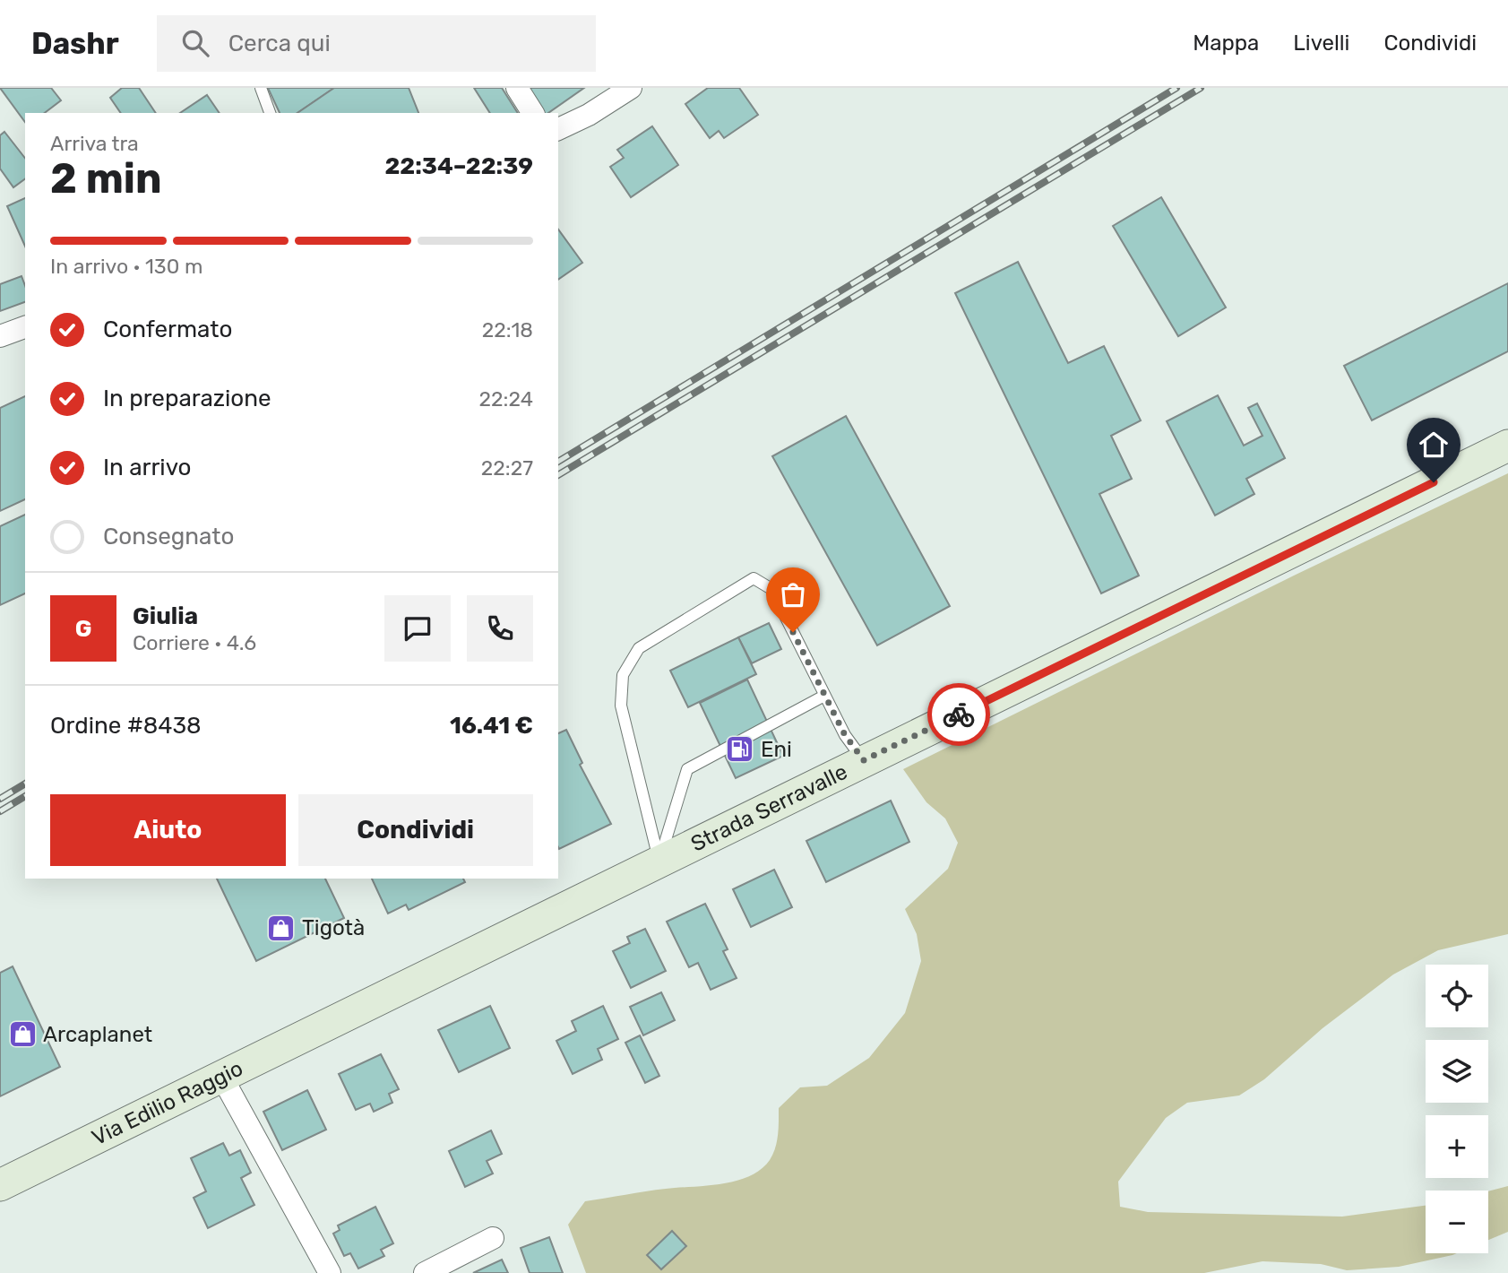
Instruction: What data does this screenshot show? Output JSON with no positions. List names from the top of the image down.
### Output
{
  "streets": {
    "main road": ["Strada Serravalle", "Via Edilio Raggio"]
  },
  "crossings": [
    ["Strada Serravalle", "Via Edilio Raggio"]
  ],
  "places": {
    "fuel station": ["Eni"],
    "shop": ["Tigotà", "Arcaplanet"]
  },
  "page": {
    "header": "Dashr",
    "search": "Cerca qui",
    "nav": ["Mappa", "Livelli", "Condividi"],
    "heading": ["2 min", "Arriva tra", "22:34–22:39"],
    "panel": [
      "Giulia",
      "Corriere · 4.6",
      "Ordine #8438",
      "16.41 €"
    ],
    "bar": "In arrivo · 130 m",
    "list": [
      ["Confermato", "22:18"],
      ["In preparazione", "22:24"],
      ["In arrivo", "22:27"],
      "Consegnato"
    ],
    "round": "G",
    "buttons": ["Aiuto", "Condividi"],
    "map_buttons": ["+", "−"]
  }
}
